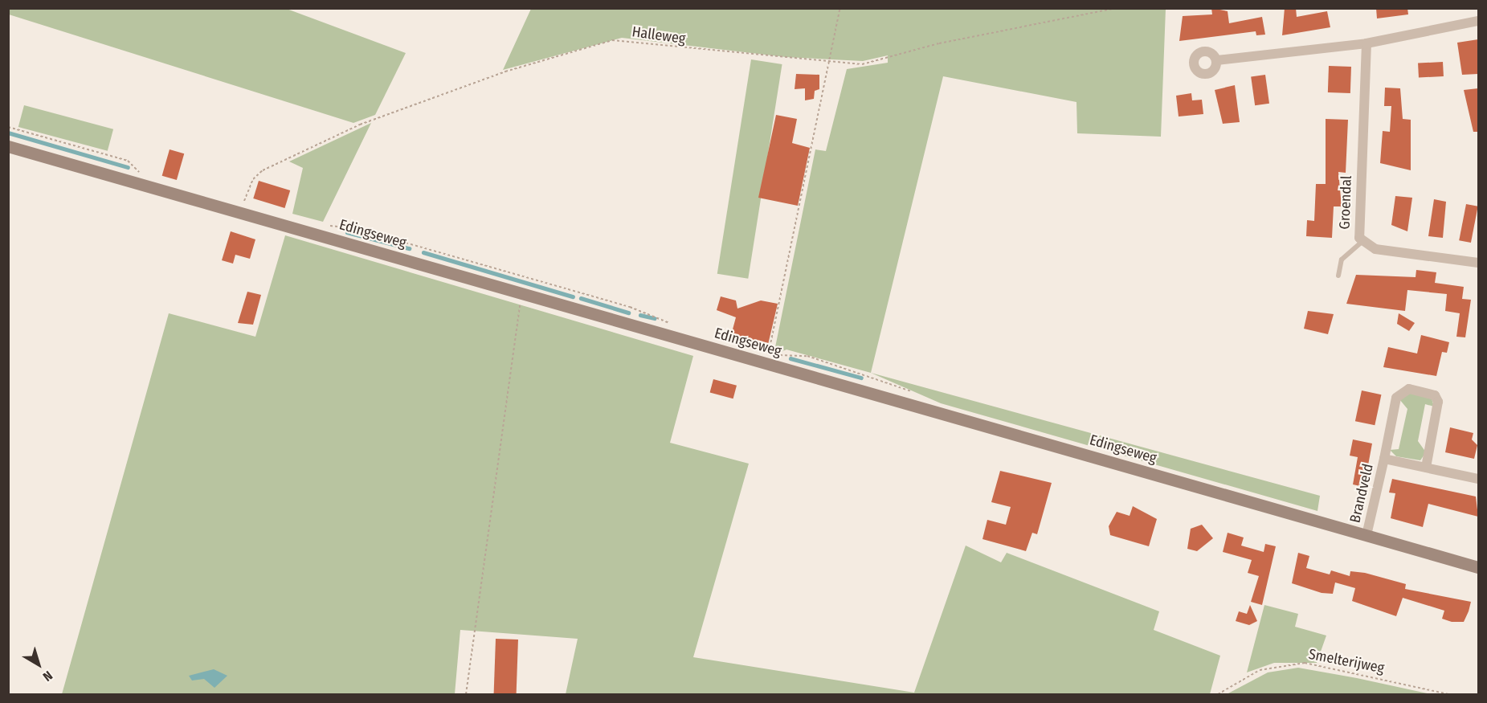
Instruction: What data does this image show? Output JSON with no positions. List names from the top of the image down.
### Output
{
  "streets": {
    "main road": ["Edingseweg"],
    "street": ["Groendal", "Brandveld"],
    "path": ["Halleweg", "Smelterijweg"]
  },
  "crossings": [
    ["Halleweg", "Edingseweg"],
    ["Edingseweg", "Brandveld"]
  ],
  "north": "bottom right"
}
